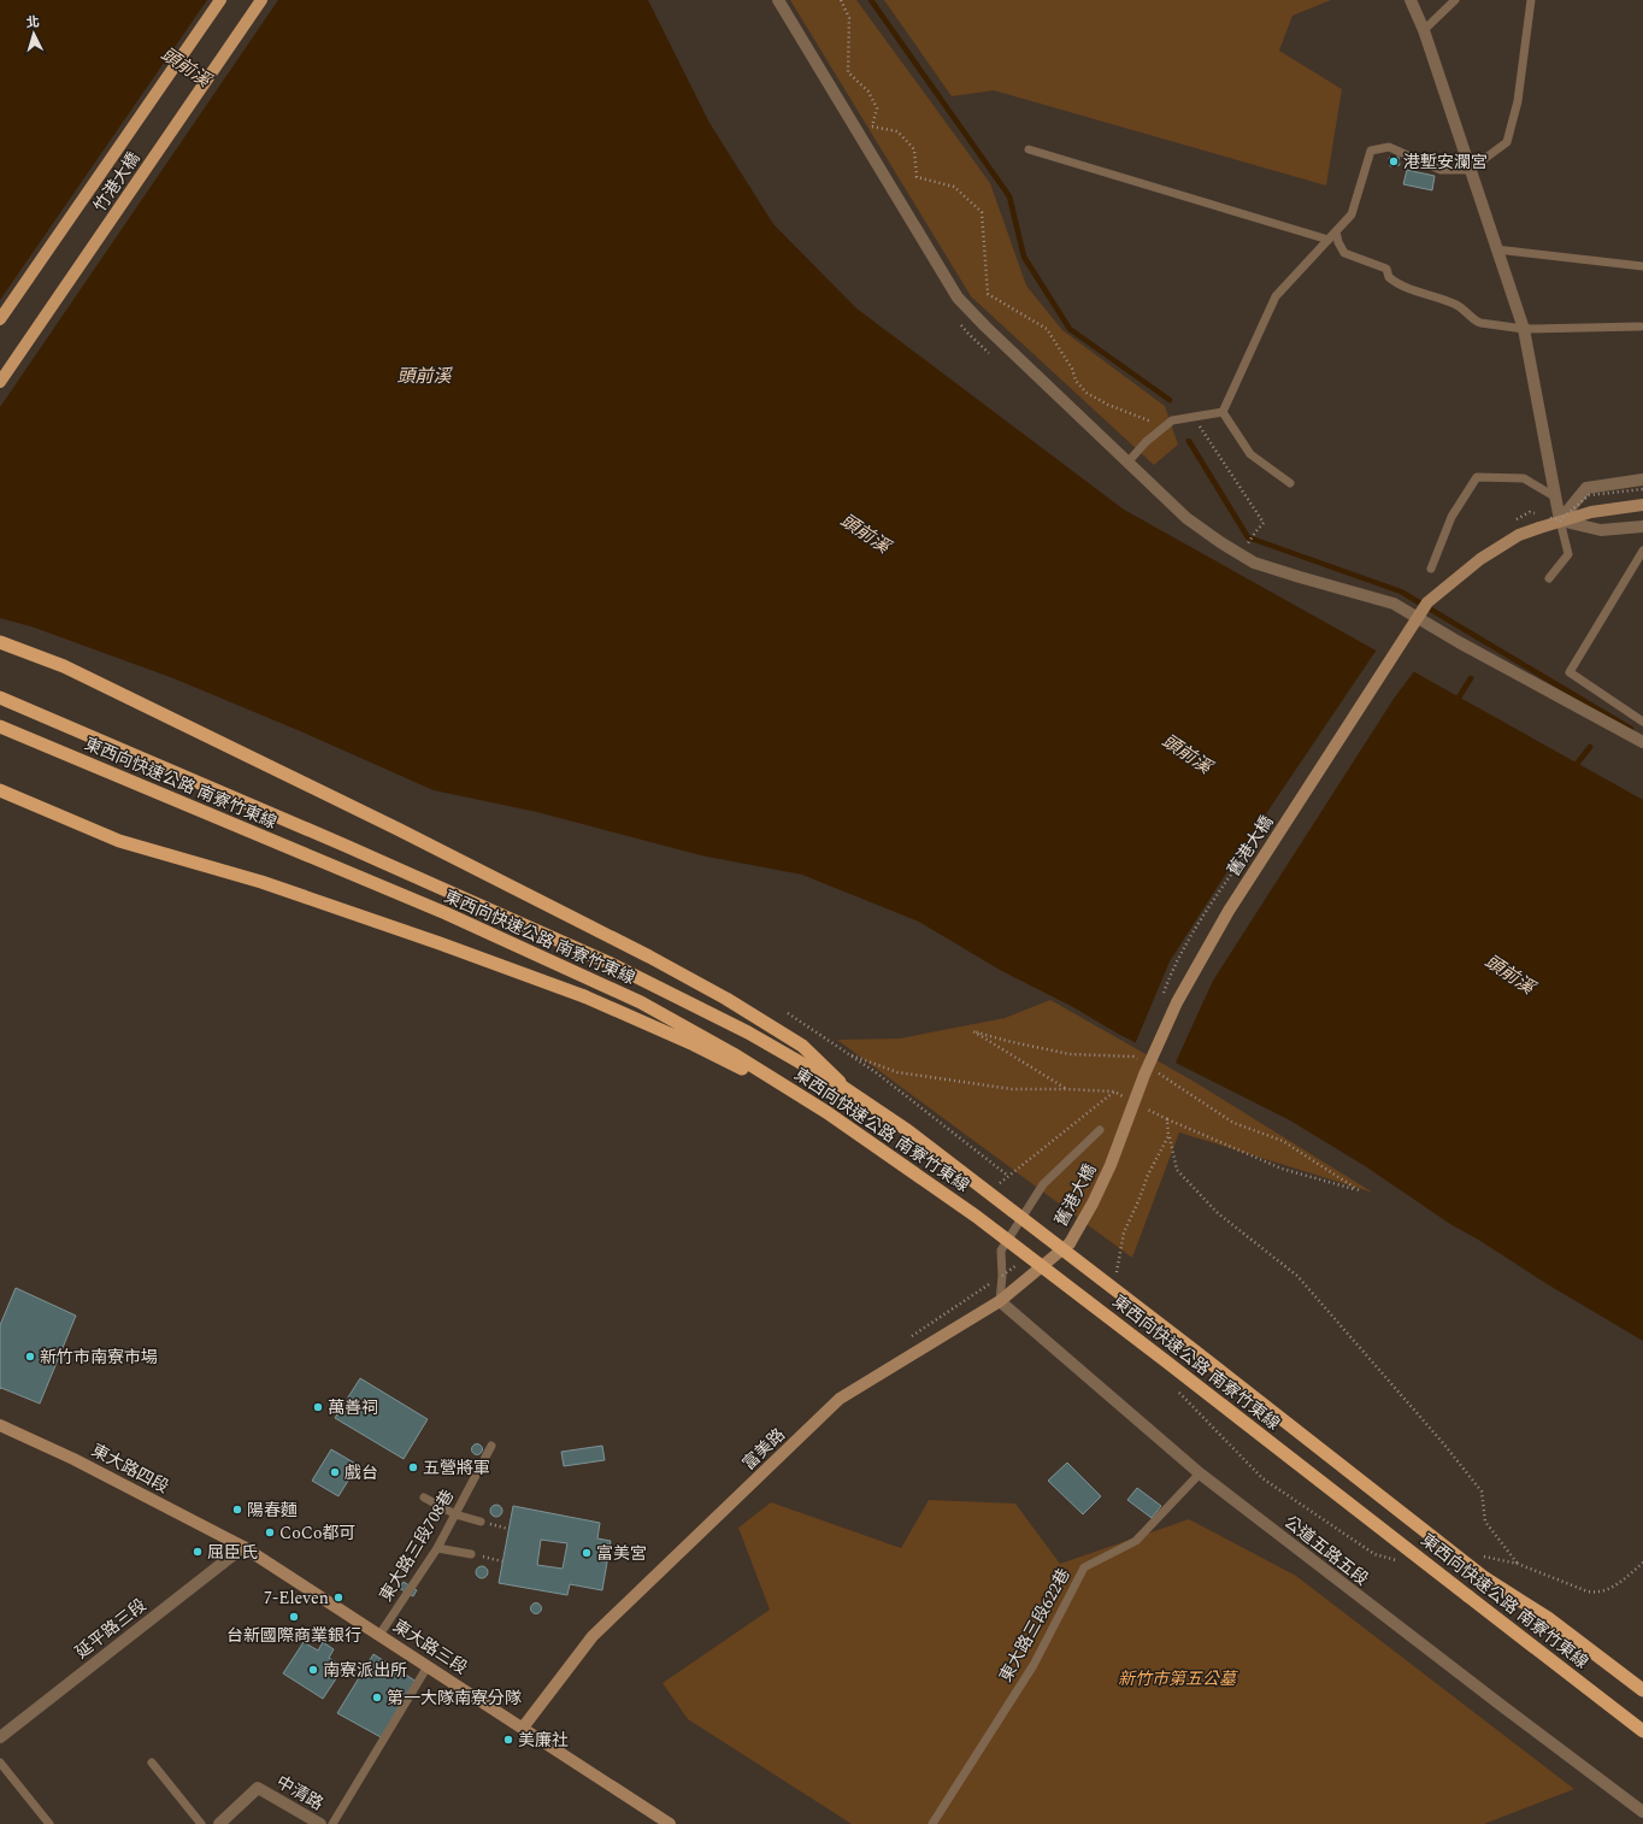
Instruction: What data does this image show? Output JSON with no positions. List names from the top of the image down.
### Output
{
  "streets": {
    "highway": ["東西向快速公路 南寮竹東線"],
    "main road": [
      "竹港大橋",
      "舊港大橋",
      "富美路",
      "東大路四段",
      "東大路三段"
    ],
    "street": ["公道五路五段", "延平路三段", "中清路"],
    "lane": ["東大路三段708巷", "東大路三段622巷"]
  },
  "crossings": [
    ["舊港大橋", "富美路"],
    ["富美路", "公道五路五段"],
    ["富美路", "東大路三段"],
    ["東大路四段", "延平路三段"],
    ["東大路四段", "東大路三段"],
    ["東大路三段708巷", "東大路三段"],
    ["公道五路五段", "東大路三段622巷"],
    ["延平路三段", "東大路三段"]
  ],
  "water": ["頭前溪"],
  "parks": ["新竹市第五公墓"],
  "places": [
    "港塹安瀾宮",
    "新竹市南寮市場",
    "萬善祠",
    "五營將軍",
    "戲台",
    "陽春麵",
    "CoCo都可",
    "屈臣氏",
    "富美宮",
    "7-Eleven",
    "台新國際商業銀行",
    "南寮派出所",
    "第一大隊南寮分隊",
    "美廉社"
  ],
  "north": "top"
}
